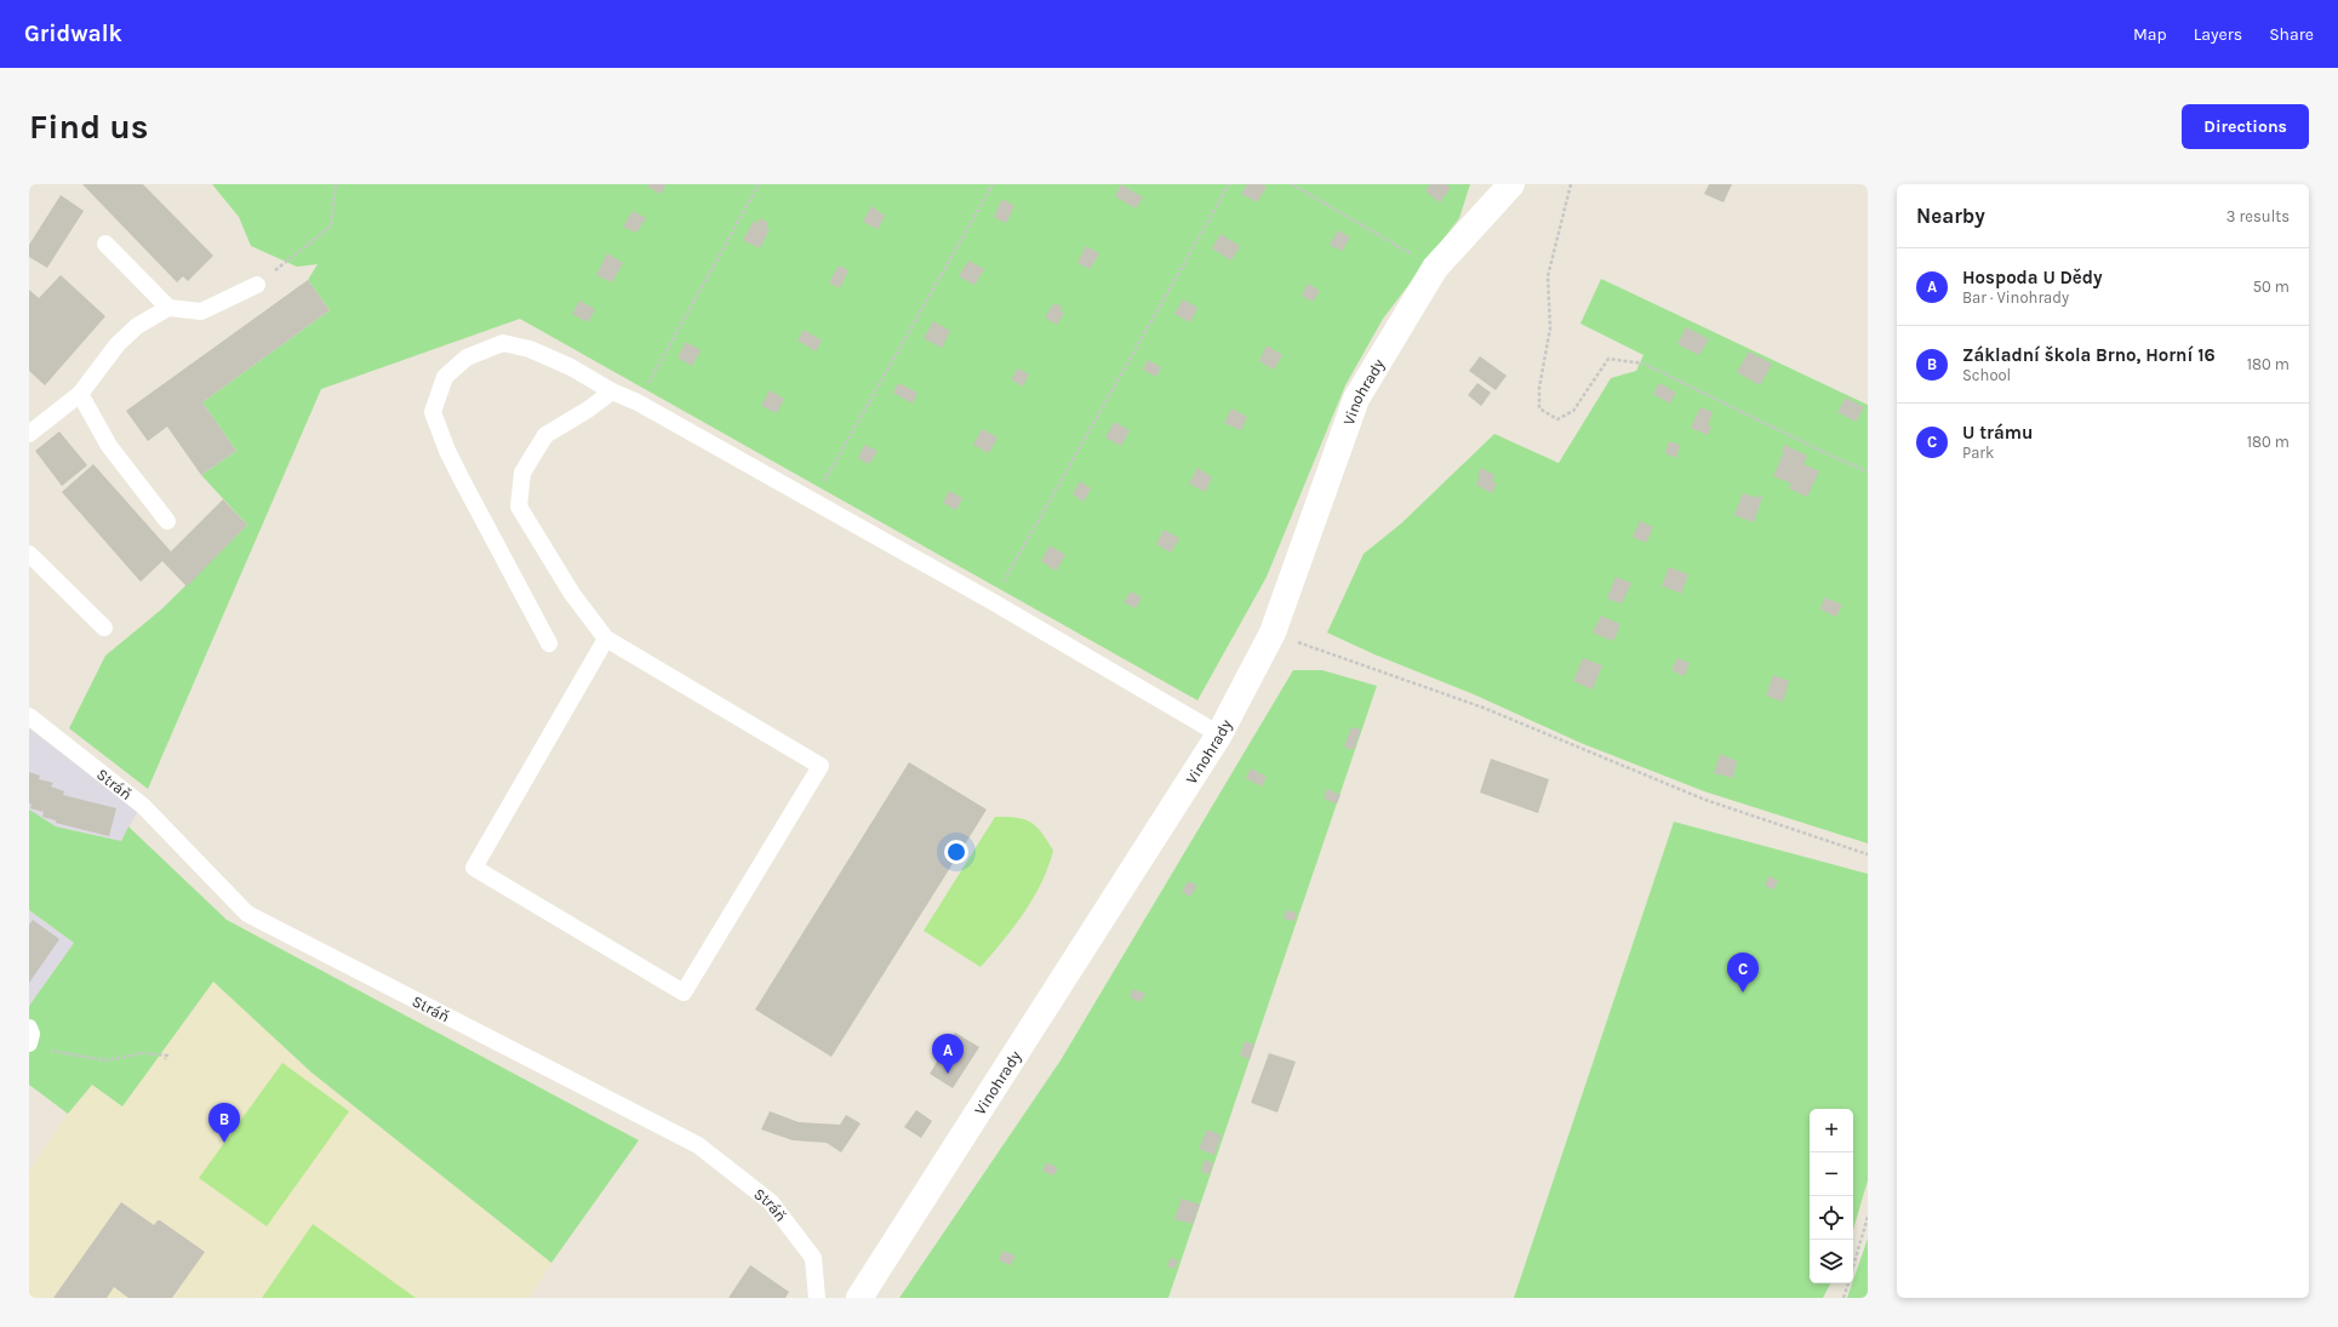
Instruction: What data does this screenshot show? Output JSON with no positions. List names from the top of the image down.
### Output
{
  "streets": {
    "street": ["Vinohrady"],
    "lane": ["Stráň"]
  },
  "page": {
    "header": "Gridwalk",
    "nav": ["Map", "Layers", "Share"],
    "buttons": "Directions",
    "title": "Find us",
    "heading": ["Nearby", "3 results"],
    "list": [
      {
        "mark": "A",
        "name": "Hospoda U Dědy",
        "note": "Bar · Vinohrady",
        "value": "50 m"
      },
      {
        "mark": "B",
        "name": "Základní škola Brno, Horní 16",
        "note": "School",
        "value": "180 m"
      },
      {
        "mark": "C",
        "name": "U trámu",
        "note": "Park",
        "value": "180 m"
      }
    ],
    "pins": ["C", "A", "B"],
    "map_buttons": ["+", "−"]
  }
}
